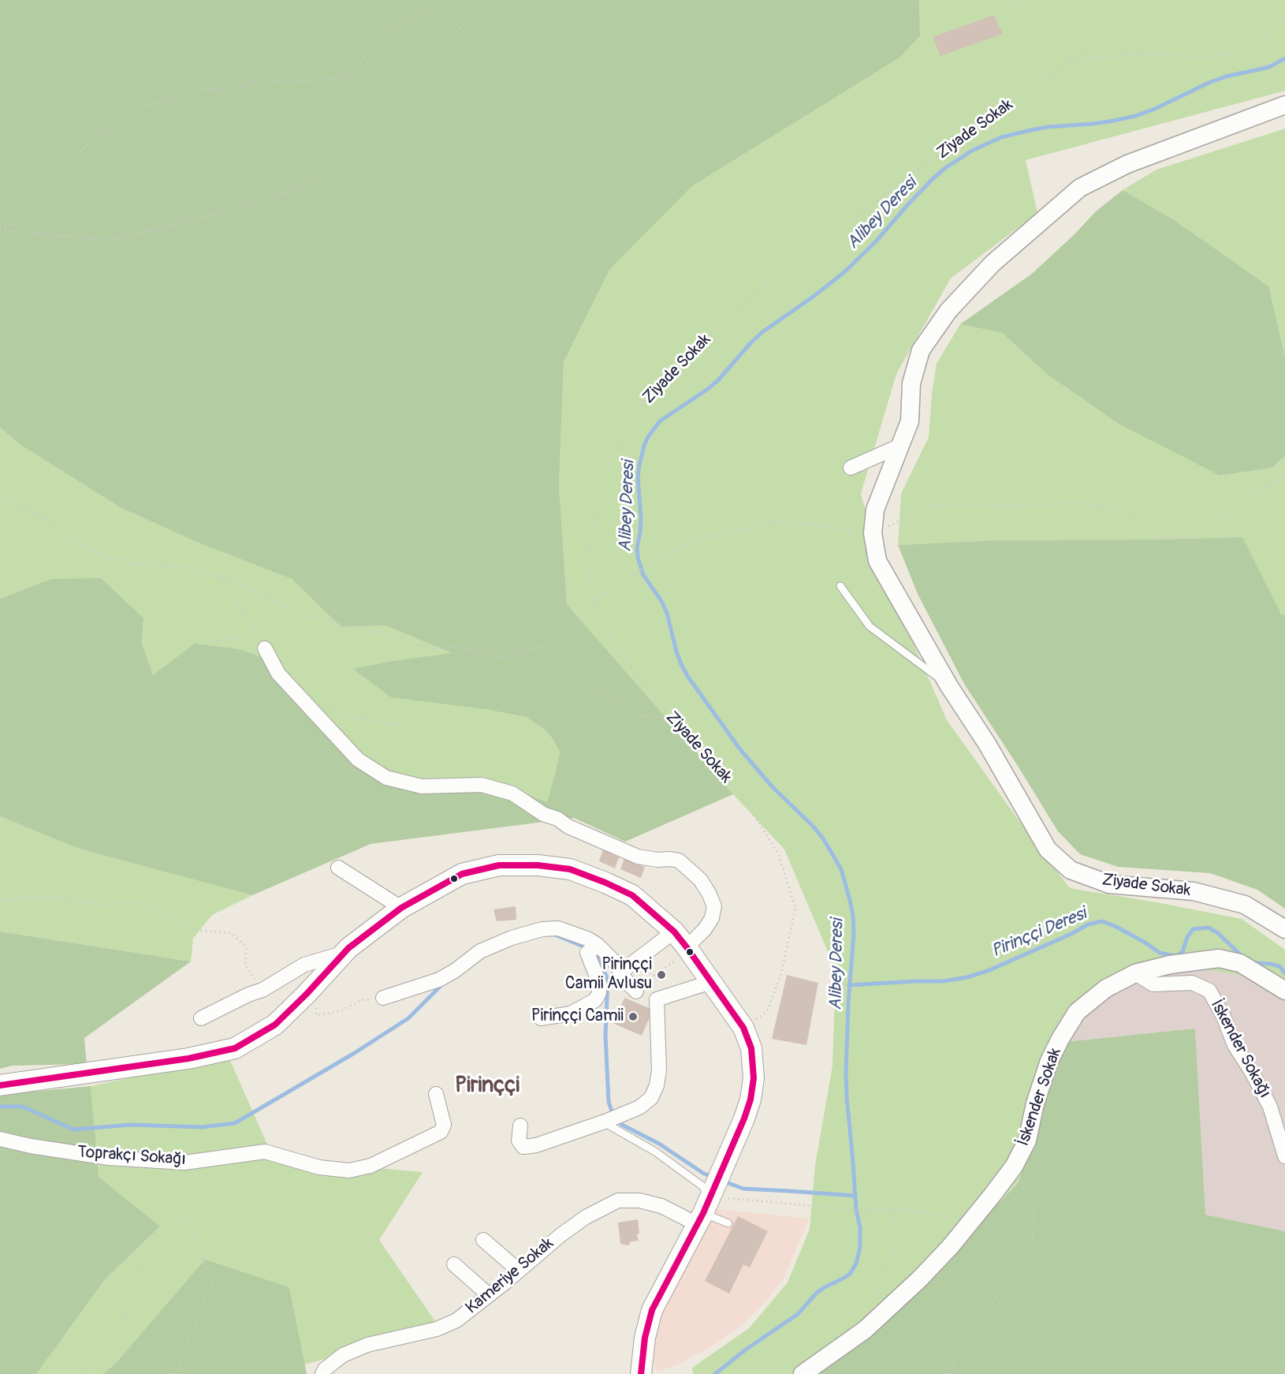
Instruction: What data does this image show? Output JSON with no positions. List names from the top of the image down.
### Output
{
  "streets": {
    "street": [
      "Ziyade Sokak",
      "İskender Sokağı",
      "İskender Sokak",
      "Toprakçı Sokağı",
      "Kameriye Sokak"
    ]
  },
  "crossings": [
    ["İskender Sokağı", "İskender Sokak"]
  ],
  "districts": ["Pirinççi"],
  "water": ["Alibey Deresi", "Pirinççi Deresi"],
  "places": ["Pirinççi Camii Avlusu", "Pirinççi Camii"]
}
